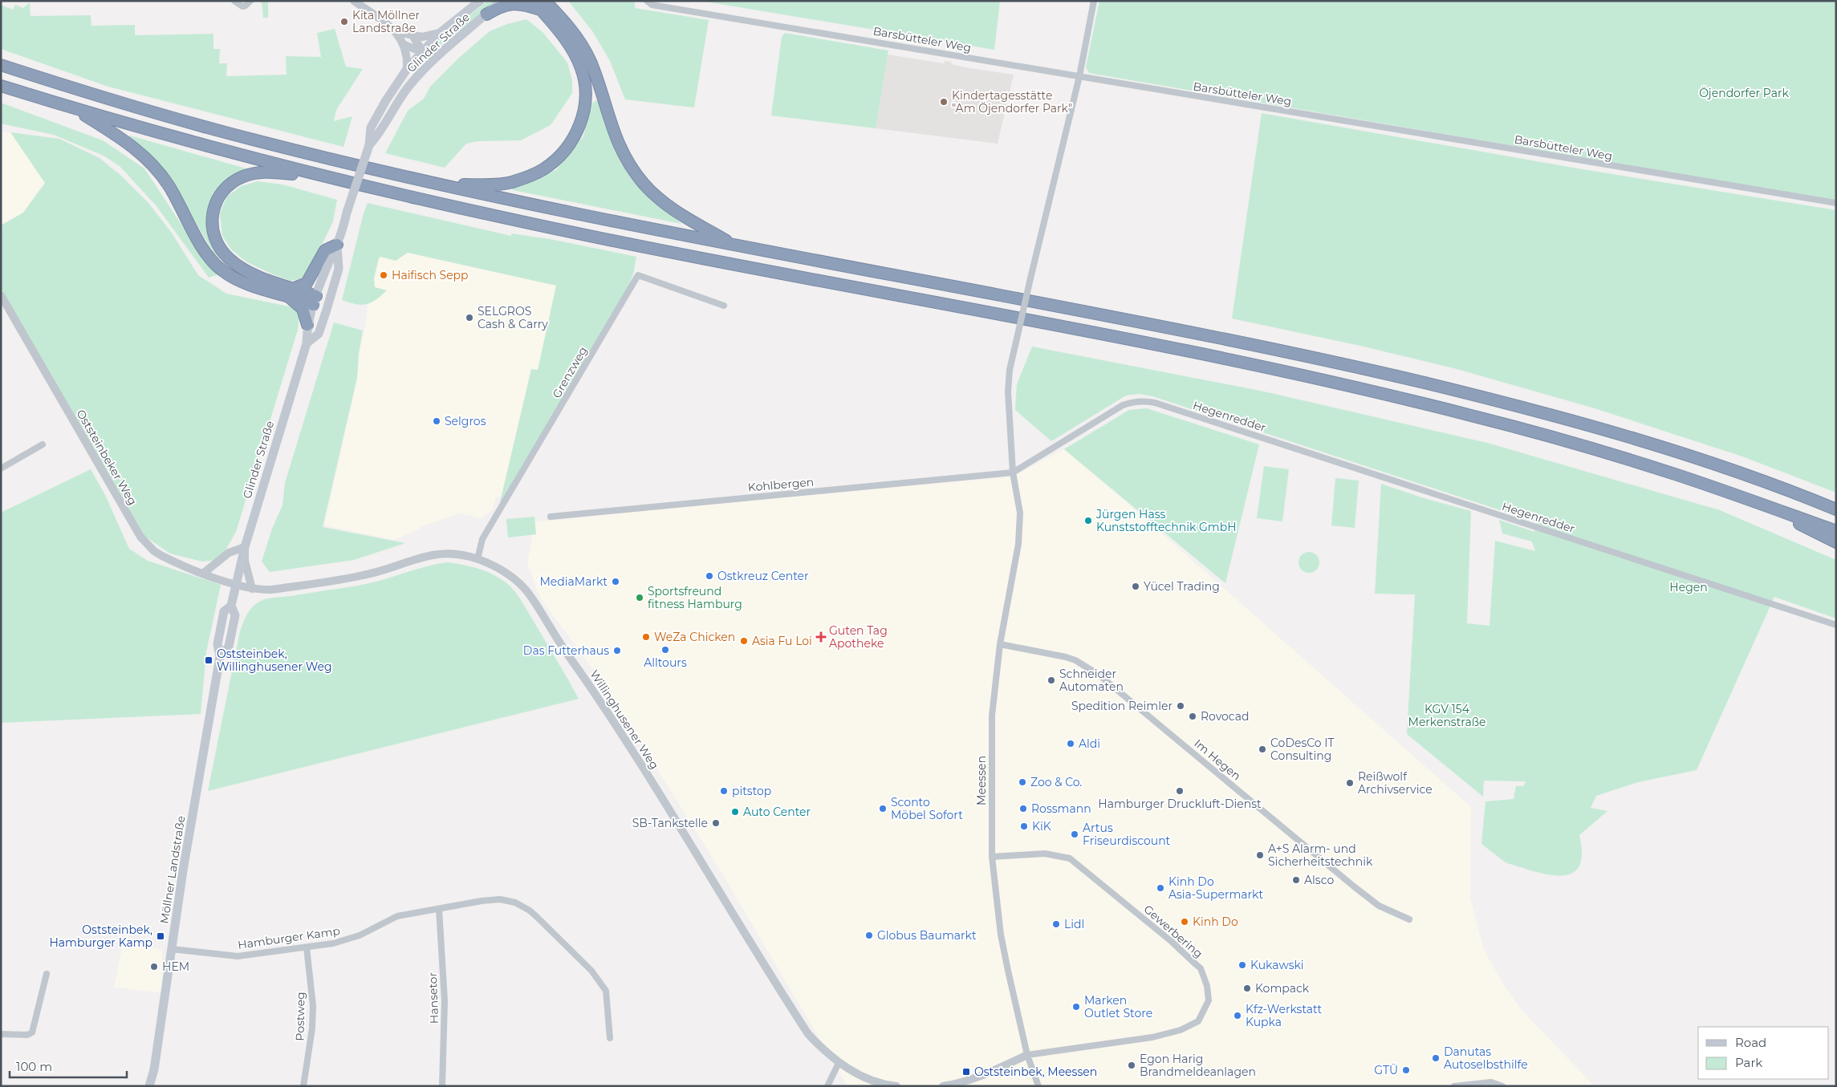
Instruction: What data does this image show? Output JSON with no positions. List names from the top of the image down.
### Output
{
  "streets": {
    "main road": ["Glinder Straße", "Möllner Landstraße"],
    "street": [
      "Barsbütteler Weg",
      "Grenzweg",
      "Hegenredder",
      "Oststeinbeker Weg",
      "Kohlbergen",
      "Willinghusener Weg",
      "Im Hegen",
      "Meessen",
      "Gewerbering",
      "Hamburger Kamp",
      "Hansetor",
      "Postweg"
    ]
  },
  "crossings": [
    ["Glinder Straße", "Oststeinbeker Weg"],
    ["Glinder Straße", "Willinghusener Weg"],
    ["Glinder Straße", "Möllner Landstraße"],
    ["Grenzweg", "Willinghusener Weg"],
    ["Hegenredder", "Kohlbergen"],
    ["Hegenredder", "Meessen"],
    ["Oststeinbeker Weg", "Willinghusener Weg"],
    ["Oststeinbeker Weg", "Möllner Landstraße"],
    ["Kohlbergen", "Meessen"],
    ["Willinghusener Weg", "Möllner Landstraße"],
    ["Im Hegen", "Meessen"],
    ["Meessen", "Gewerbering"],
    ["Möllner Landstraße", "Hamburger Kamp"],
    ["Hamburger Kamp", "Hansetor"],
    ["Hamburger Kamp", "Postweg"]
  ],
  "parks": ["Öjendorfer Park", "Hegen", "KGV 154 Merkenstraße"],
  "places": {
    "other": [
      "Kita Möllner Landstraße",
      "Kindertagesstätte \"Am Öjendorfer Park\"",
      "Haifisch Sepp",
      "SELGROS Cash & Carry",
      "Selgros",
      "Jürgen Hass Kunststofftechnik GmbH",
      "Ostkreuz Center",
      "MediaMarkt",
      "Yücel Trading",
      "Sportsfreund fitness Hamburg",
      "WeZa Chicken",
      "Asia Fu Loi",
      "Alltours",
      "Das Futterhaus",
      "Schneider Automaten",
      "Spedition Reimler",
      "Rovocad",
      "Aldi",
      "CoDesCo IT Consulting",
      "Zoo & Co.",
      "Reißwolf Archivservice",
      "pitstop",
      "Hamburger Druckluft-Dienst",
      "Sconto Möbel Sofort",
      "Rossmann",
      "Auto Center",
      "SB-Tankstelle",
      "KiK",
      "Artus Friseurdiscount",
      "A+S Alarm- und Sicherheitstechnik",
      "Alsco",
      "Kinh Do Asia-Supermarkt",
      "Kinh Do",
      "Lidl",
      "Globus Baumarkt",
      "Kukawski",
      "HEM",
      "Kompack",
      "Marken Outlet Store",
      "Kfz-Werkstatt Kupka",
      "Danutas Autoselbsthilfe",
      "Egon Harig Brandmeldeanlagen",
      "GTÜ"
    ],
    "health": ["Guten Tag Apotheke"],
    "transit": ["Oststeinbek, Willinghusener Weg", "Oststeinbek, Hamburger Kamp", "Oststeinbek, Meessen"]
  },
  "legend": ["Road", "Park"],
  "scale_bar": "100 m"
}
